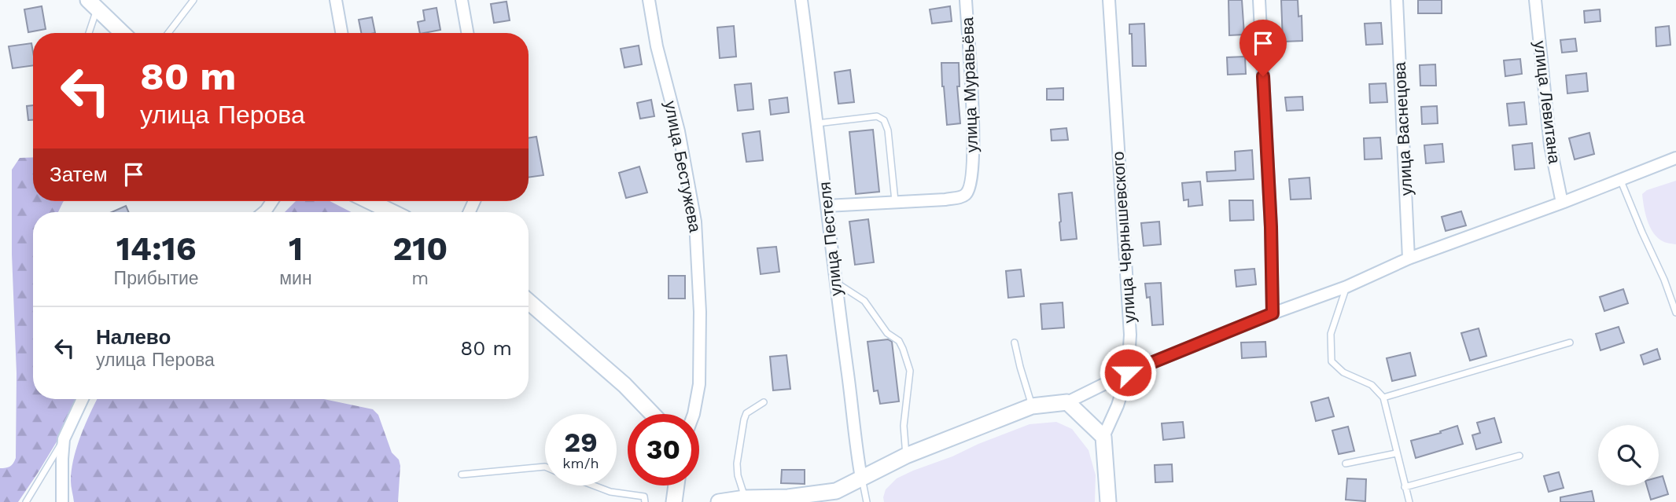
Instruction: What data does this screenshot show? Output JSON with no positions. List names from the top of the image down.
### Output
{
  "streets": {
    "main road": ["улица Чернышевского"],
    "street": [
      "улица Муравьёва",
      "улица Левитана",
      "улица Васнецова",
      "улица Бестужева",
      "улица Пестеля"
    ]
  },
  "crossings": [
    ["улица Муравьёва", "улица Пестеля"]
  ],
  "page": {
    "turn": ["80 m", "улица Перова"],
    "then": "Затем",
    "eta": [
      "14:16",
      "Прибытие",
      "1",
      "мин",
      "210",
      "m"
    ],
    "list": [
      {
        "name": "Налево",
        "note": "улица Перова",
        "value": "80 m"
      }
    ],
    "speed": "29 km/h",
    "limit": "30"
  }
}
